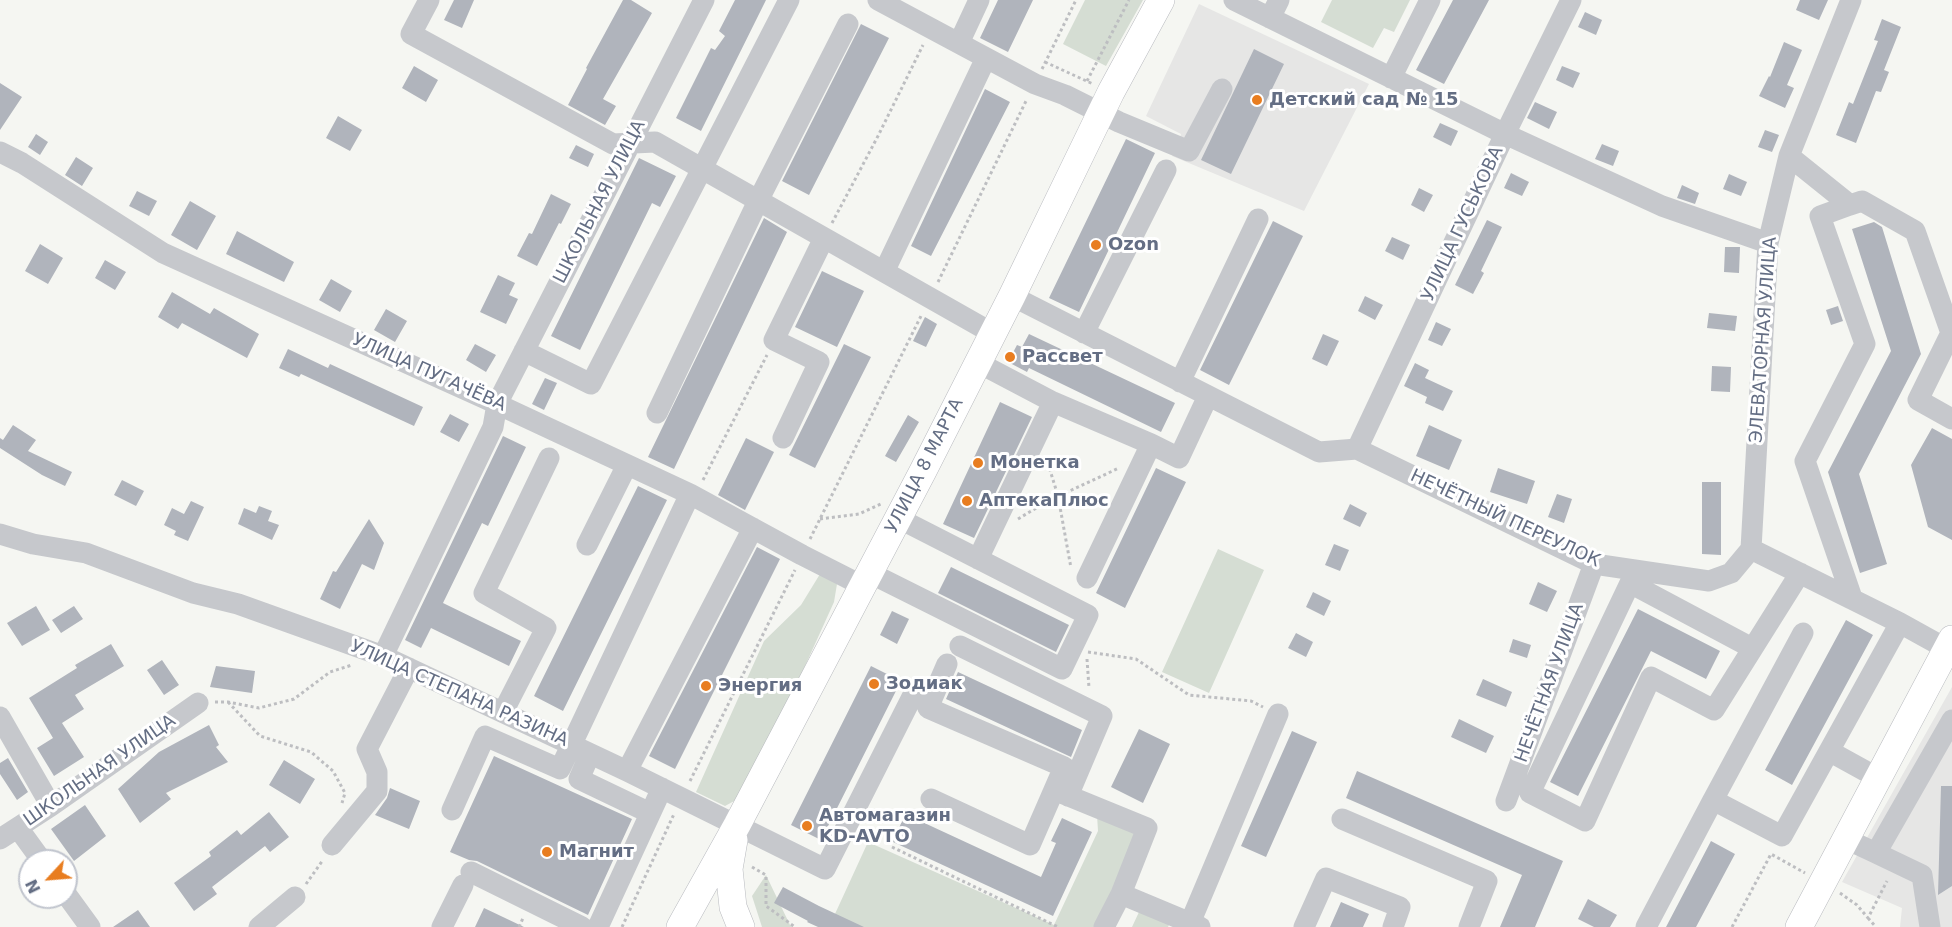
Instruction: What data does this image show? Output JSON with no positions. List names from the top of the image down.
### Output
{
  "streets": {
    "main road": ["УЛИЦА 8 МАРТА"],
    "street": [
      "ШКОЛЬНАЯ УЛИЦА",
      "УЛИЦА ГУСЬКОВА",
      "ЭЛЕВАТОРНАЯ УЛИЦА",
      "УЛИЦА ПУГАЧЁВА",
      "НЕЧЁТНЫЙ ПЕРЕУЛОК",
      "НЕЧЁТНАЯ УЛИЦА",
      "УЛИЦА СТЕПАНА РАЗИНА"
    ]
  },
  "crossings": [
    ["ШКОЛЬНАЯ УЛИЦА", "УЛИЦА ПУГАЧЁВА"],
    ["ШКОЛЬНАЯ УЛИЦА", "УЛИЦА СТЕПАНА РАЗИНА"],
    ["УЛИЦА ГУСЬКОВА", "НЕЧЁТНЫЙ ПЕРЕУЛОК"],
    ["ЭЛЕВАТОРНАЯ УЛИЦА", "НЕЧЁТНЫЙ ПЕРЕУЛОК"],
    ["УЛИЦА ПУГАЧЁВА", "УЛИЦА 8 МАРТА"],
    ["УЛИЦА 8 МАРТА", "УЛИЦА СТЕПАНА РАЗИНА"],
    ["НЕЧЁТНЫЙ ПЕРЕУЛОК", "НЕЧЁТНАЯ УЛИЦА"]
  ],
  "places": [
    "Детский сад № 15",
    "Ozon",
    "Рассвет",
    "Монетка",
    "АптекаПлюс",
    "Зодиак",
    "Энергия",
    "Автомагазин KD-AVTO",
    "Магнит"
  ],
  "north": "bottom left"
}
